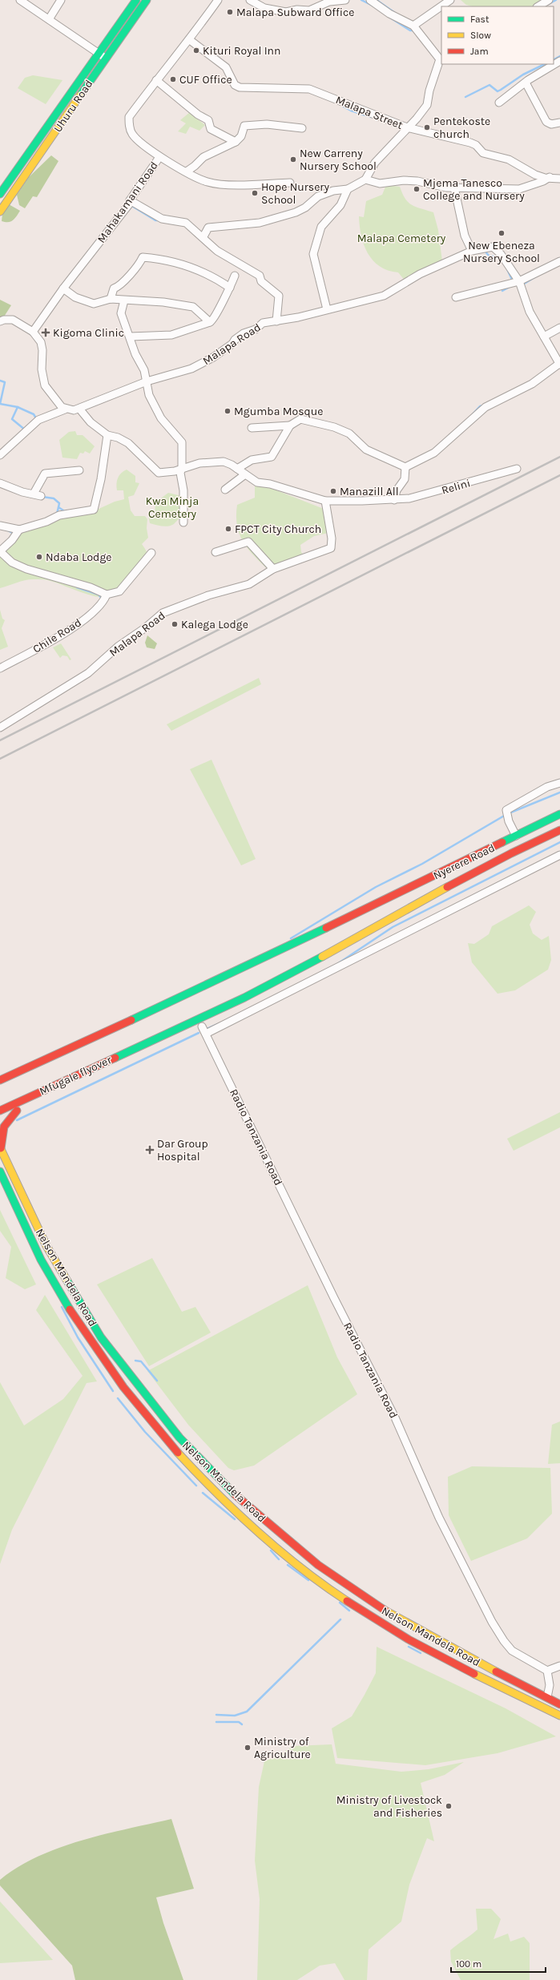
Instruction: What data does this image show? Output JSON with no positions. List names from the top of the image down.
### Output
{
  "streets": {
    "main road": [
      "Uhuru Road",
      "Nyerere Road",
      "Mfugale flyover",
      "Nelson Mandela Road"
    ],
    "street": [
      "Malapa Street",
      "Mahakamani Road",
      "Malapa Road",
      "Relini",
      "Chile Road",
      "Radio Tanzania Road"
    ]
  },
  "crossings": [
    ["Malapa Street", "Mahakamani Road"],
    ["Malapa Road", "Relini"],
    ["Nyerere Road", "Mfugale flyover"]
  ],
  "parks": ["Malapa Cemetery", "Kwa Minja Cemetery"],
  "places": {
    "other": [
      "Malapa Subward Office",
      "Kituri Royal Inn",
      "CUF Office",
      "Pentekoste church",
      "New Carreny Nursery School",
      "Mjema Tanesco College and Nursery",
      "Hope Nursery School",
      "New Ebeneza Nursery School",
      "Mgumba Mosque",
      "Manazill All",
      "FPCT City Church",
      "Ndaba Lodge",
      "Kalega Lodge",
      "Ministry of Agriculture",
      "Ministry of Livestock and Fisheries"
    ],
    "health": ["Kigoma Clinic", "Dar Group Hospital"]
  },
  "legend": ["Fast", "Slow", "Jam"],
  "scale_bar": "100 m"
}
